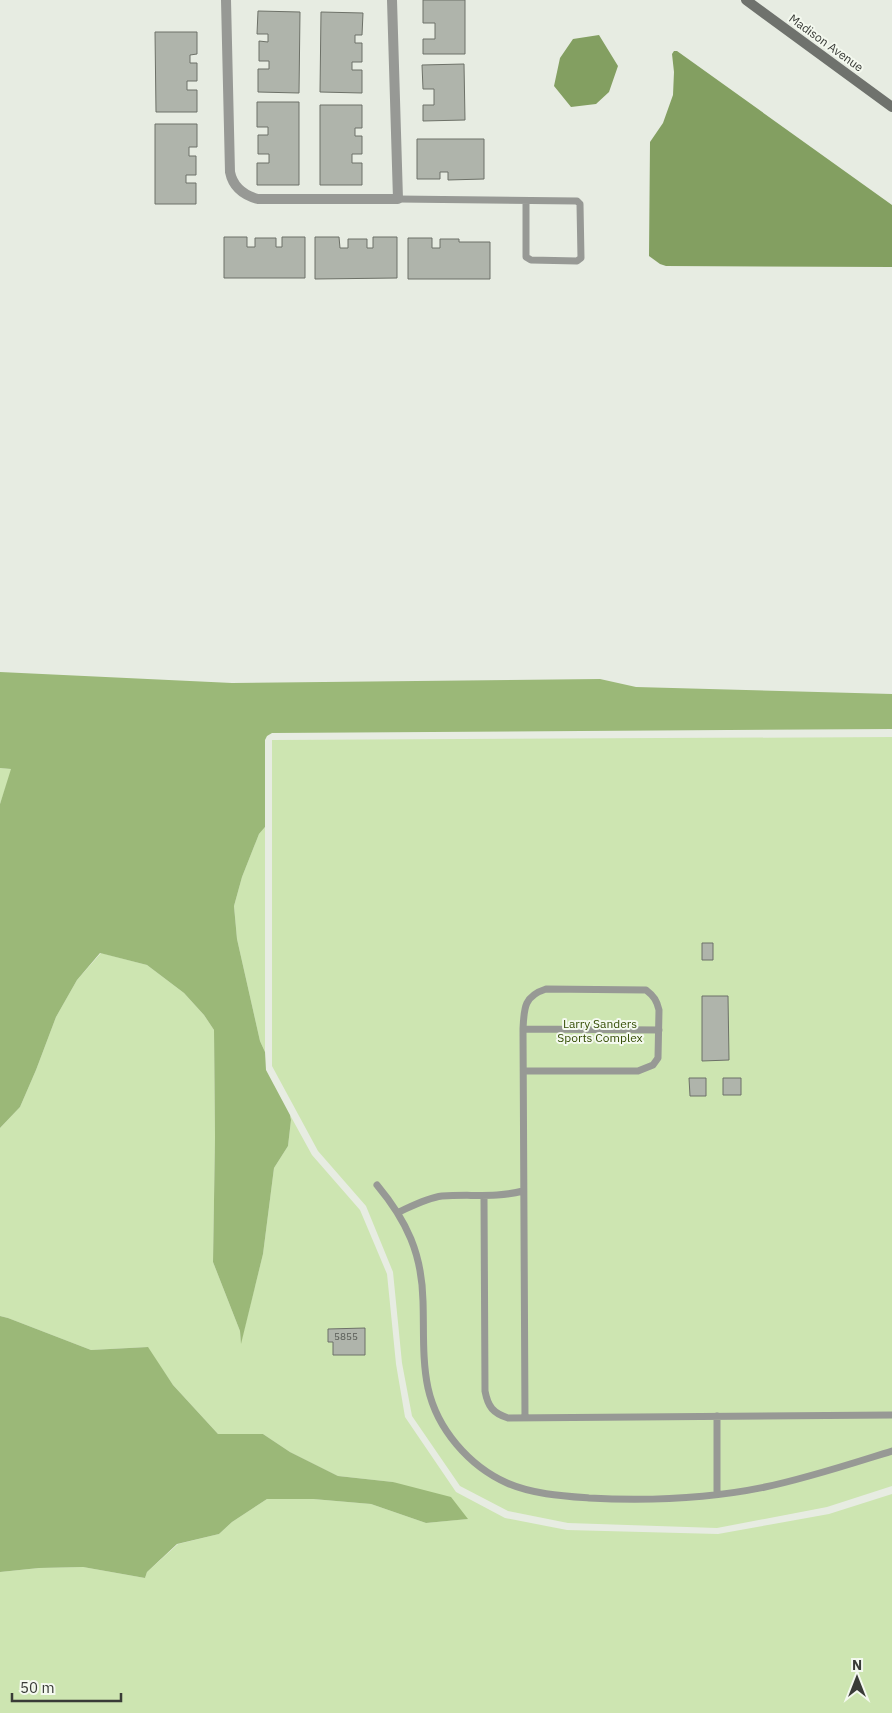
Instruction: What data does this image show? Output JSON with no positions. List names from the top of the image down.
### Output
{
  "streets": {
    "main road": ["Madison Avenue"]
  },
  "parks": ["Larry Sanders Sports Complex"],
  "house_numbers": ["5855"],
  "scale_bar": "50 m",
  "north": "top"
}
